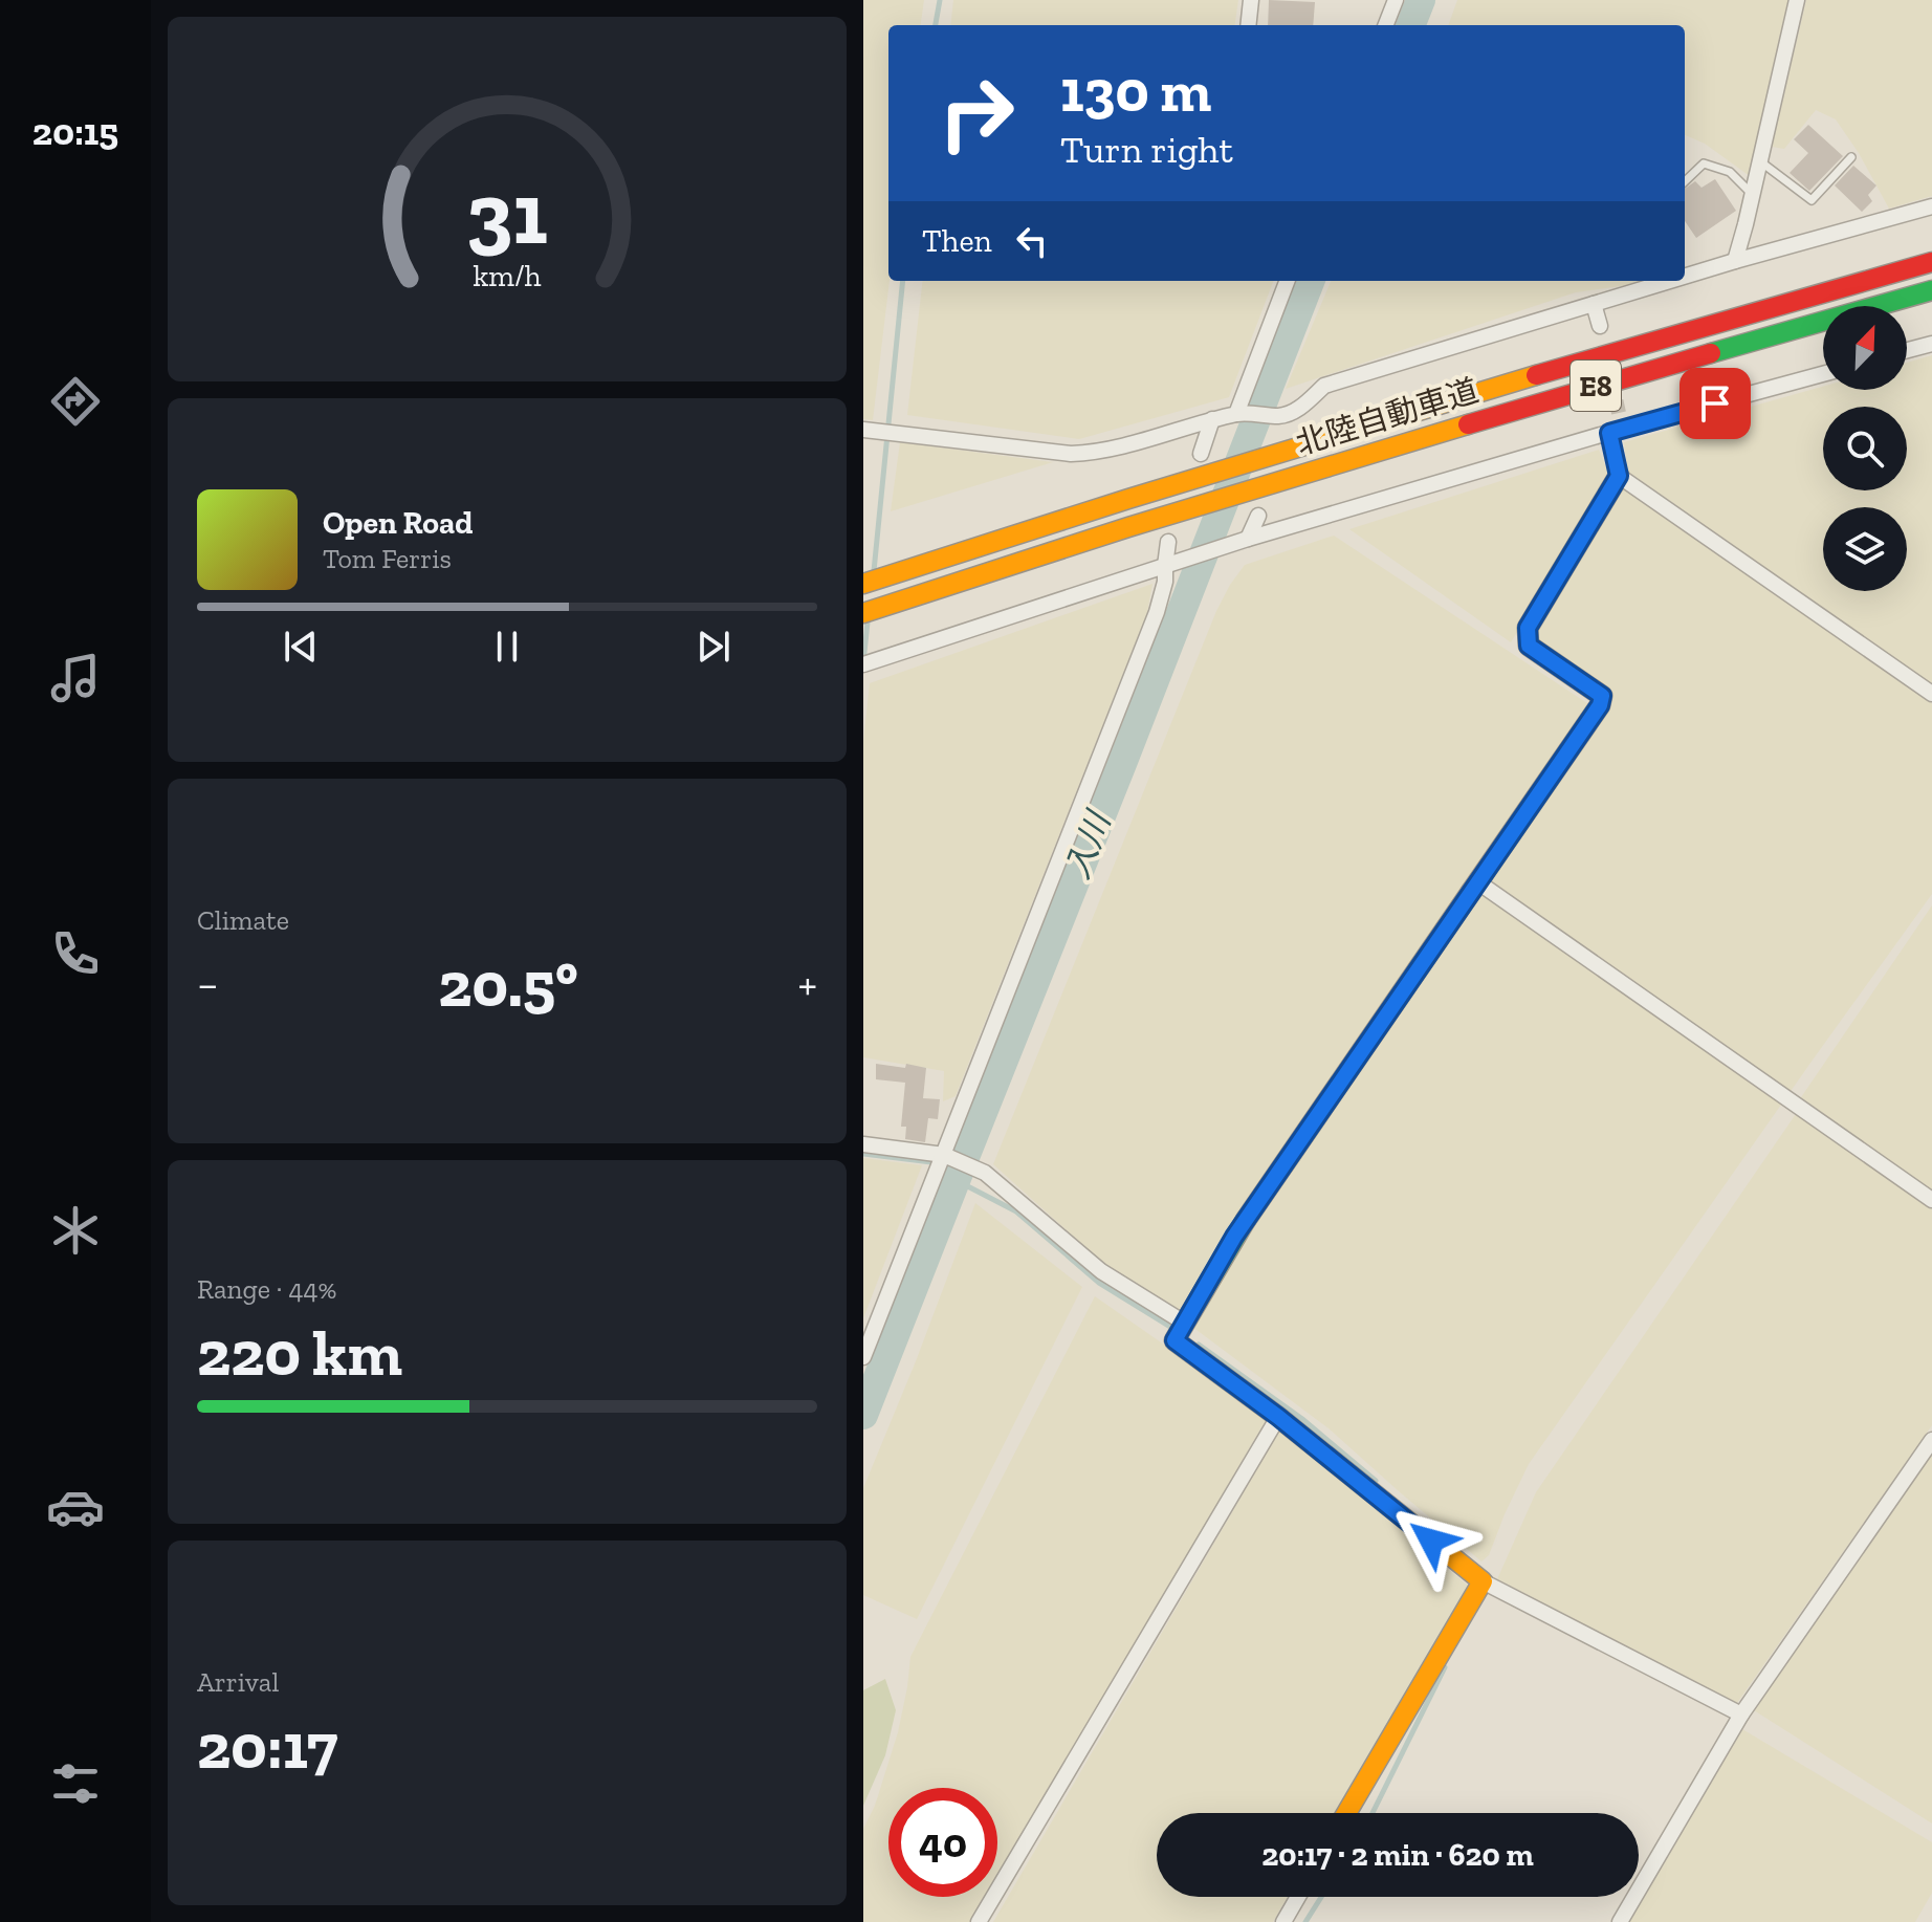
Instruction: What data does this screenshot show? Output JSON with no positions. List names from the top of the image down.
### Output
{
  "streets": {
    "main road": ["E8", "北陸自動車道"]
  },
  "water": ["入川"],
  "north": "top right",
  "page": {
    "tabs": "20:15",
    "turn": ["130 m", "Turn right"],
    "then": "Then",
    "song": ["Open Road", "Tom Ferris"],
    "tile": [
      "Climate",
      ["Range · 44%", "220 km"],
      ["Arrival", "20:17"]
    ],
    "heat": ["−", "20.5°", "+"],
    "limit": "40",
    "trip": "20:17 · 2 min · 620 m",
    "gauge": ["31", "km/h"]
  }
}
